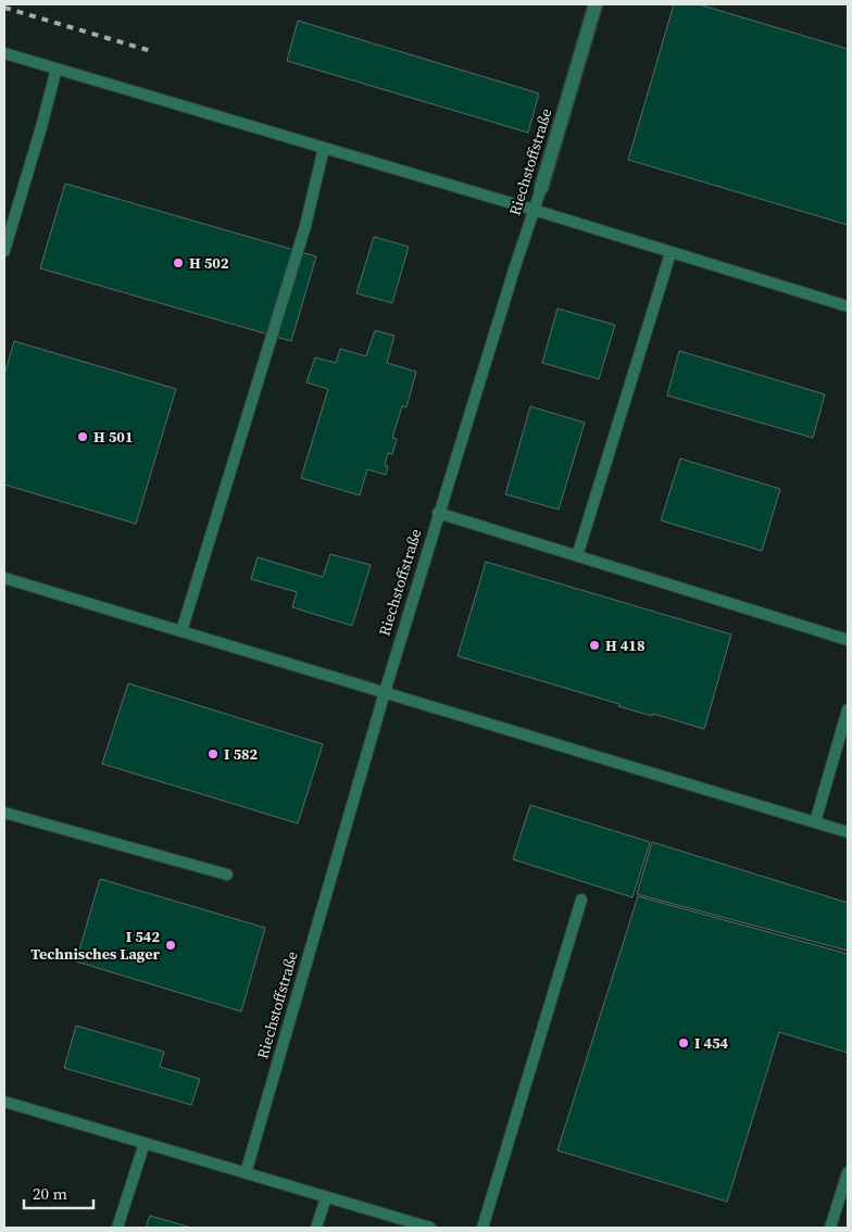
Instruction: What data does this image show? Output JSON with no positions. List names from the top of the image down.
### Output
{
  "streets": {
    "street": ["Riechstoffstraße"]
  },
  "places": [
    "H 502",
    "H 501",
    "H 418",
    "I 582",
    "I 542 Technisches Lager",
    "I 454"
  ],
  "scale_bar": "20 m"
}
